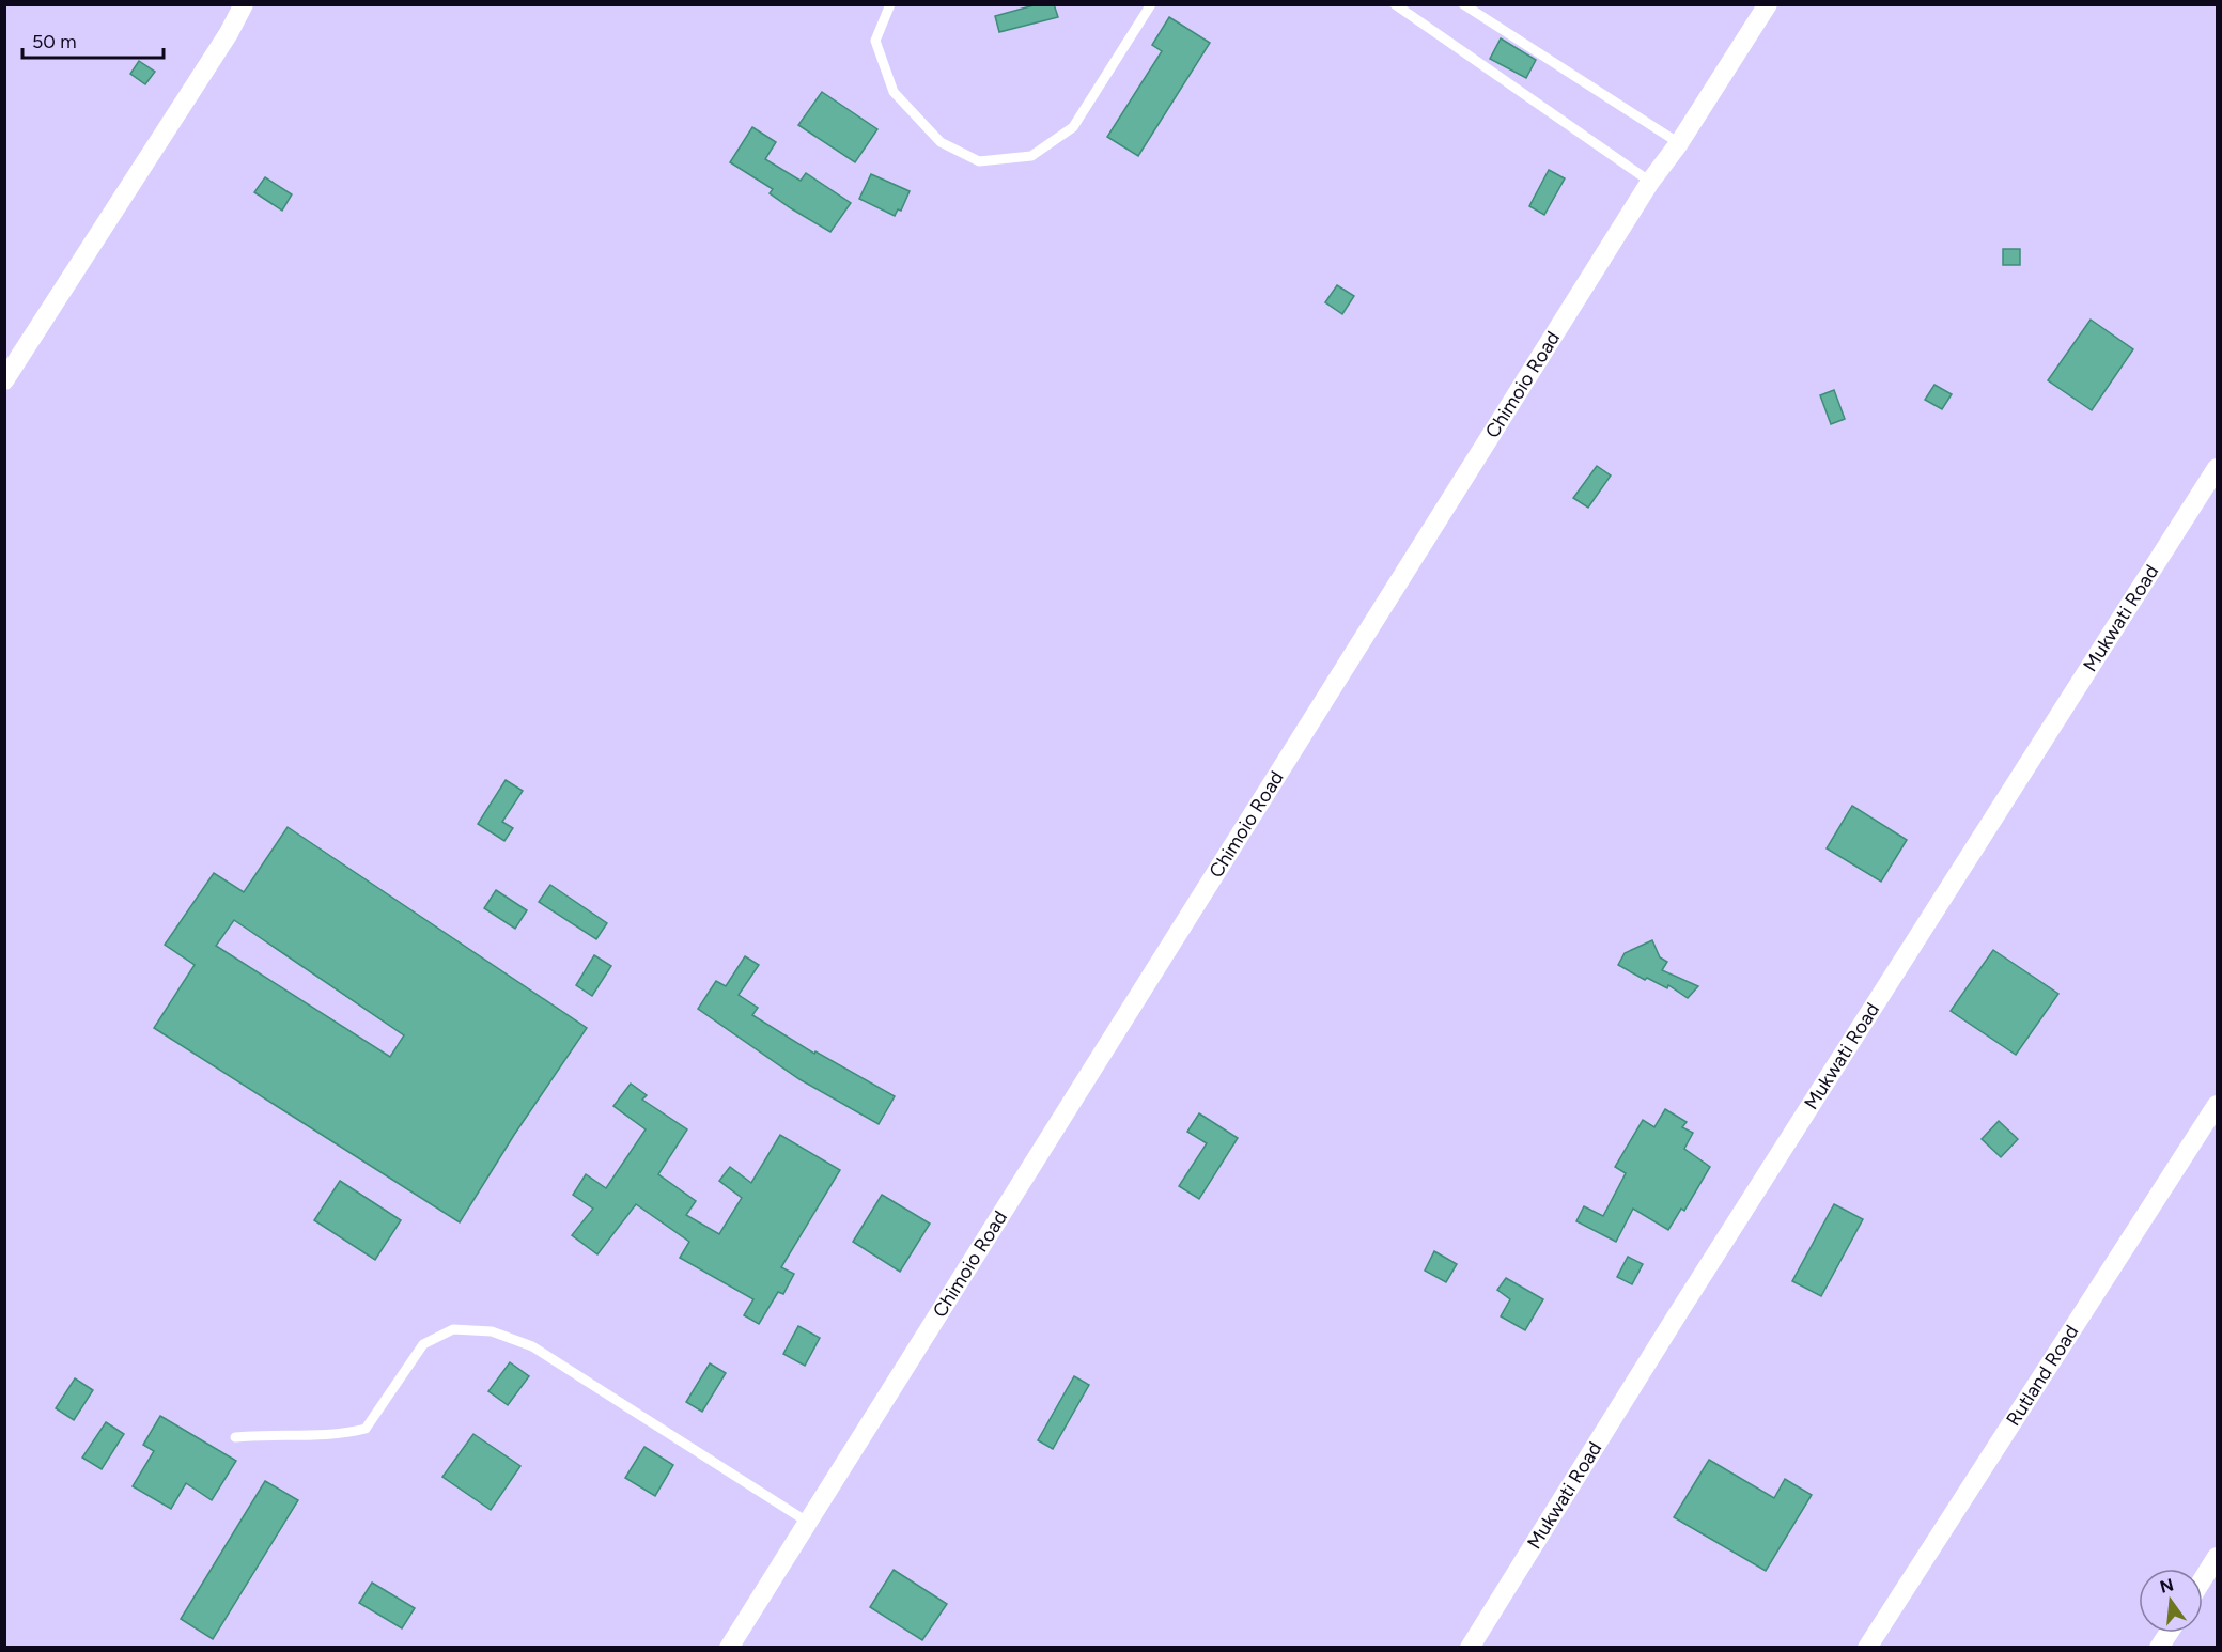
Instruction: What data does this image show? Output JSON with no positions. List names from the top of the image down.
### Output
{
  "streets": {
    "street": ["Chimoio Road", "Mukwati Road", "Rutland Road"]
  },
  "scale_bar": "50 m",
  "north": "top"
}
